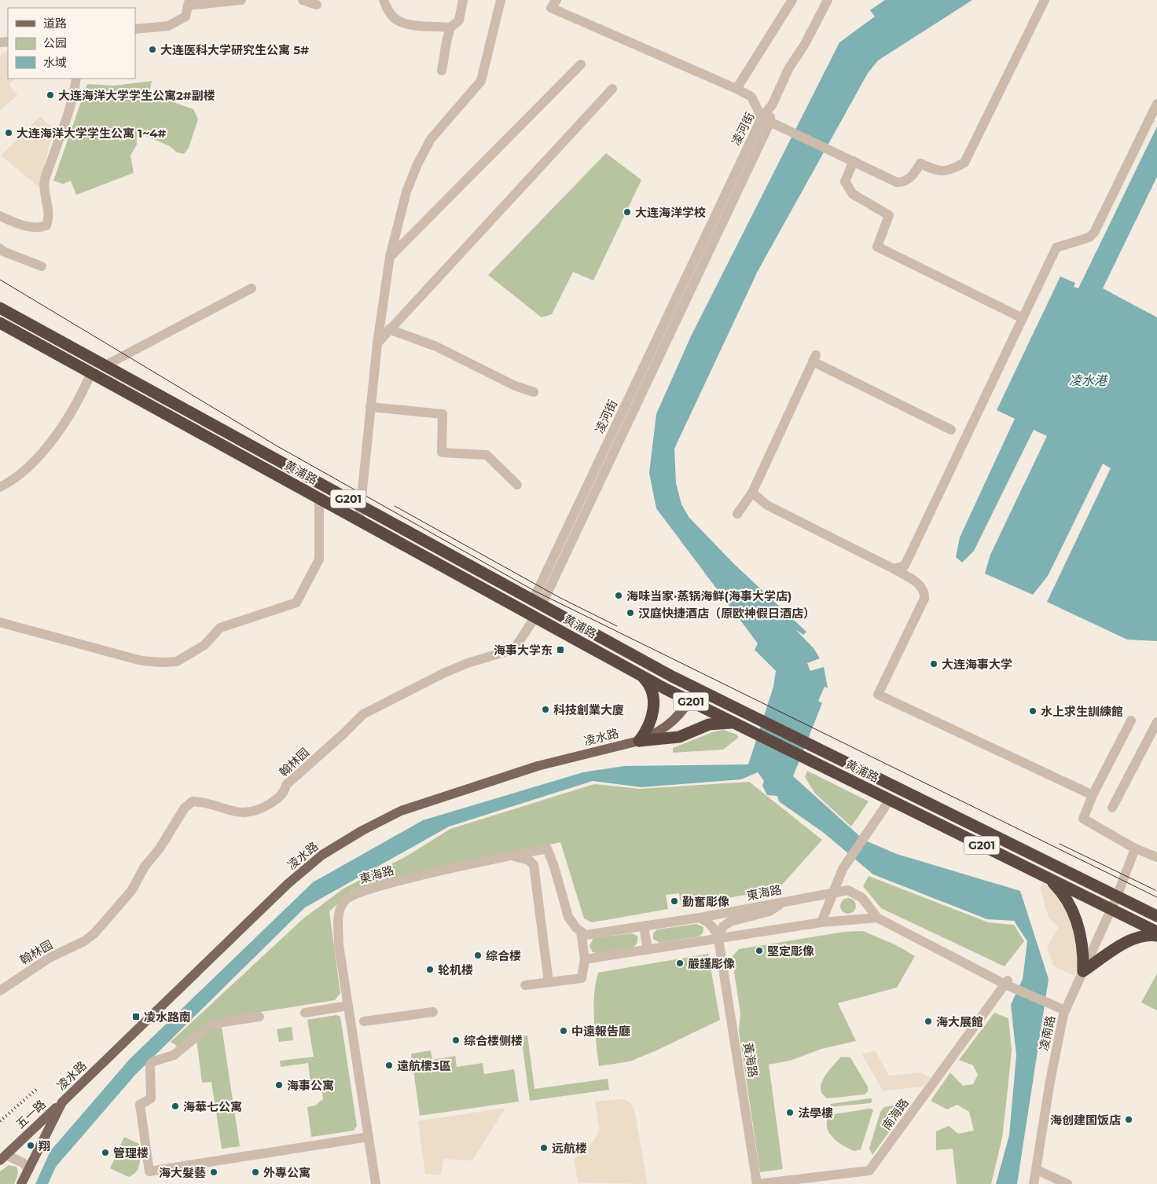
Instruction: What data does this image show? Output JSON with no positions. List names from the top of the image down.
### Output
{
  "streets": {
    "highway": ["黄浦路", "G201"],
    "main road": ["凌水路", "五一路"],
    "street": [
      "凌河街",
      "翰林园",
      "東海路",
      "凌南路",
      "黃海路",
      "南海路"
    ]
  },
  "crossings": [
    ["凌河街", "黄浦路"],
    ["黄浦路", "凌水路"],
    ["黄浦路", "翰林园"],
    ["黄浦路", "凌南路"],
    ["凌水路", "五一路"],
    ["黃海路", "南海路"]
  ],
  "water": ["凌水港"],
  "places": {
    "other": [
      "大连医科大学研究生公寓 5#",
      "大连海洋大学学生公寓2#副楼",
      "大连海洋大学学生公寓 1~4#",
      "大连海洋学校",
      "海味当家·蒸锅海鲜(海事大学店)",
      "汉庭快捷酒店（原欧神假日酒店）",
      "大连海事大学",
      "科技創業大廈",
      "水上求生訓練館",
      "勤奮彫像",
      "堅定彫像",
      "综合楼",
      "嚴謹彫像",
      "轮机楼",
      "海大展館",
      "中遠報告廳",
      "综合楼侧楼",
      "遠航樓3區",
      "海事公寓",
      "海華七公寓",
      "法學樓",
      "海创建国饭店",
      "翔",
      "远航楼",
      "管理楼",
      "海大髮藝",
      "外專公寓"
    ],
    "transit": ["海事大学东", "凌水路南"]
  },
  "legend": ["道路", "公园", "水域"]
}
